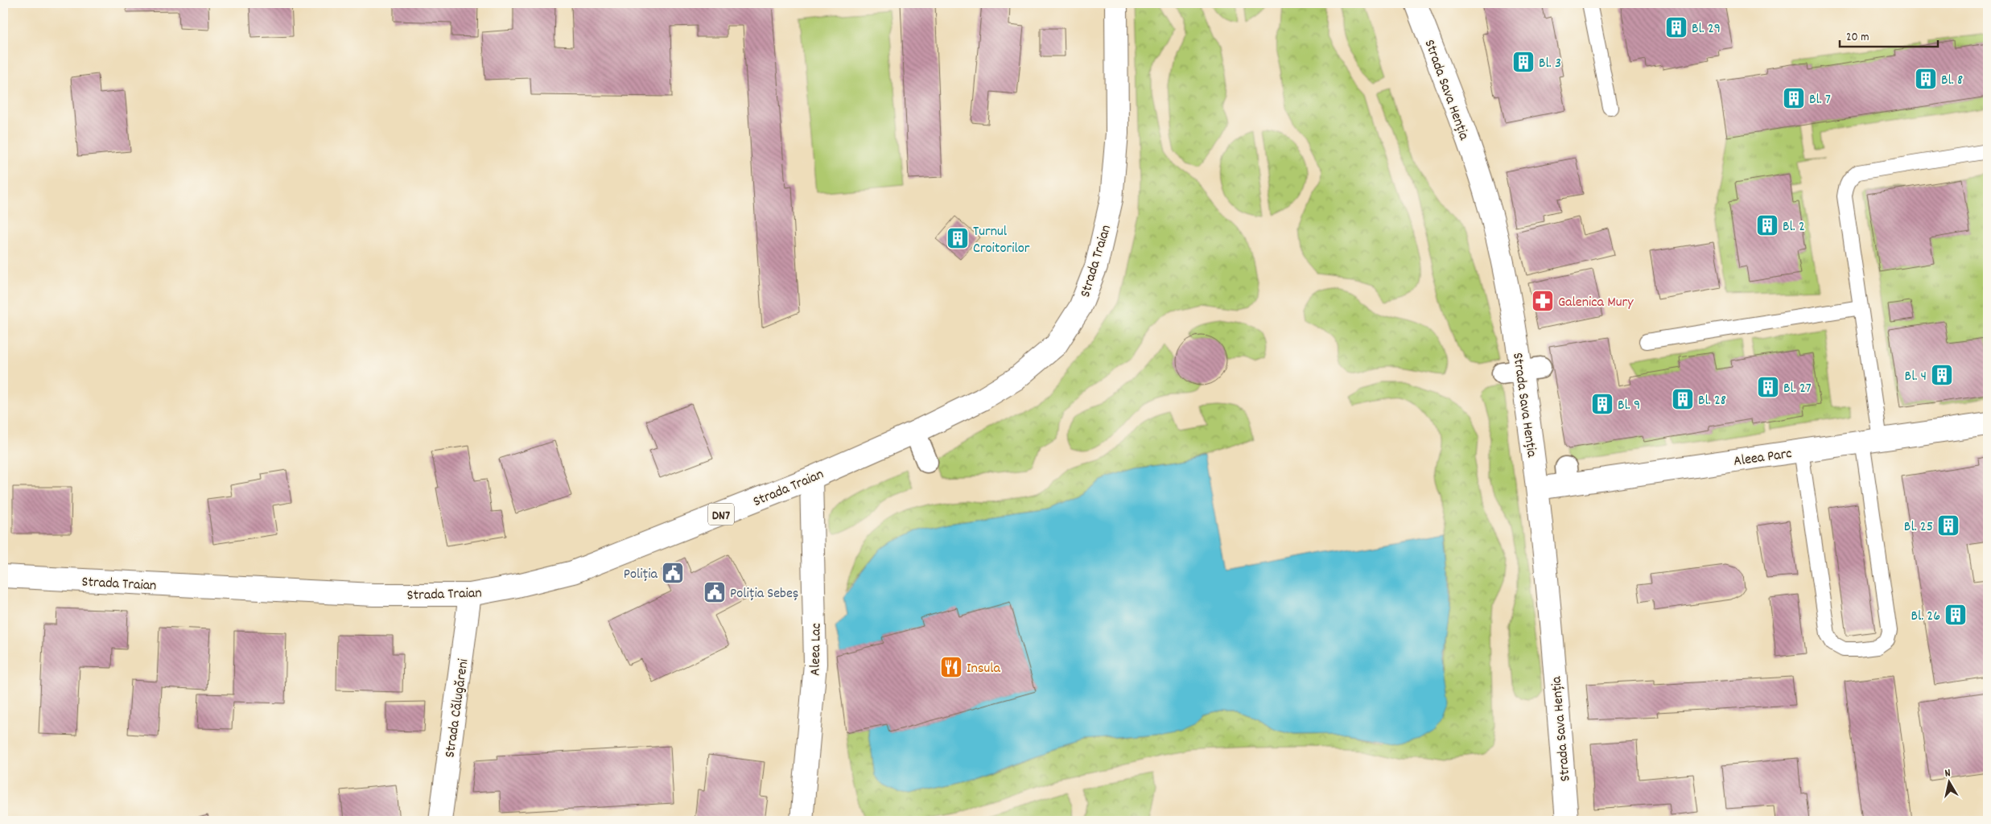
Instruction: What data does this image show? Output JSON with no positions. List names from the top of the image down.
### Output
{
  "streets": {
    "street": [
      "Strada Sava Henția",
      "Strada Traian",
      "Aleea Parc",
      "DN7",
      "Aleea Lac",
      "Strada Călugăreni"
    ]
  },
  "crossings": [
    ["Strada Sava Henția", "Aleea Parc"],
    ["Strada Traian", "Aleea Lac"],
    ["Strada Traian", "Strada Călugăreni"]
  ],
  "places": {
    "building": [
      "Bl. 29",
      "Bl. 3",
      "Bl. 8",
      "Bl. 7",
      "Bl. 2",
      "Turnul Croitorilor",
      "Bl. 4",
      "Bl. 27",
      "Bl. 28",
      "Bl. 9",
      "Bl. 25",
      "Bl. 26"
    ],
    "pharmacy": ["Galenica Mury"],
    "public building": ["Poliția", "Poliția Sebeș"],
    "restaurant": ["Insula"]
  },
  "scale_bar": "20 m",
  "north": "top"
}
